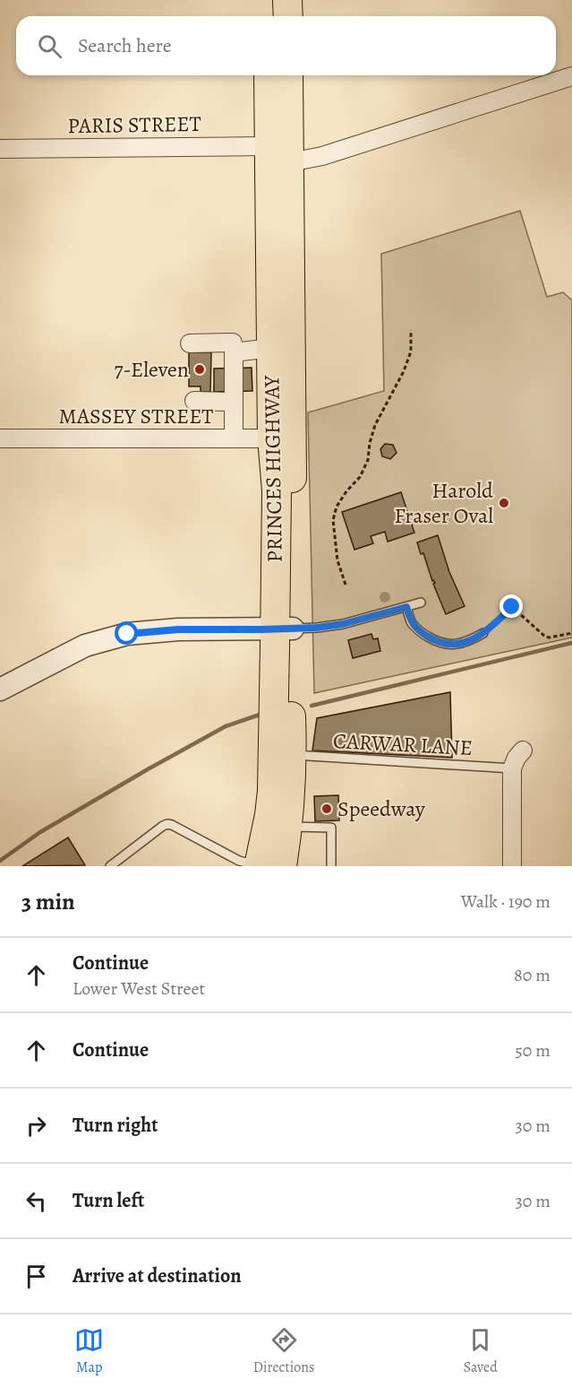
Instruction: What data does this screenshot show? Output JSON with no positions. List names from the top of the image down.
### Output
{
  "streets": {
    "highway": ["PRINCES HIGHWAY"],
    "street": ["PARIS STREET", "MASSEY STREET"],
    "lane": ["CARWAR LANE"]
  },
  "crossings": [
    ["PARIS STREET", "PRINCES HIGHWAY"],
    ["MASSEY STREET", "PRINCES HIGHWAY"],
    ["PRINCES HIGHWAY", "CARWAR LANE"]
  ],
  "places": ["7-Eleven", "Harold Fraser Oval", "Speedway"],
  "page": {
    "search": "Search here",
    "heading": ["3 min", "Walk · 190 m"],
    "list": [
      ["Continue", "Lower West Street", "80 m"],
      ["Continue", "50 m"],
      ["Turn right", "30 m"],
      ["Turn left", "30 m"],
      "Arrive at destination"
    ],
    "nav": ["Map", "Directions", "Saved"]
  }
}
